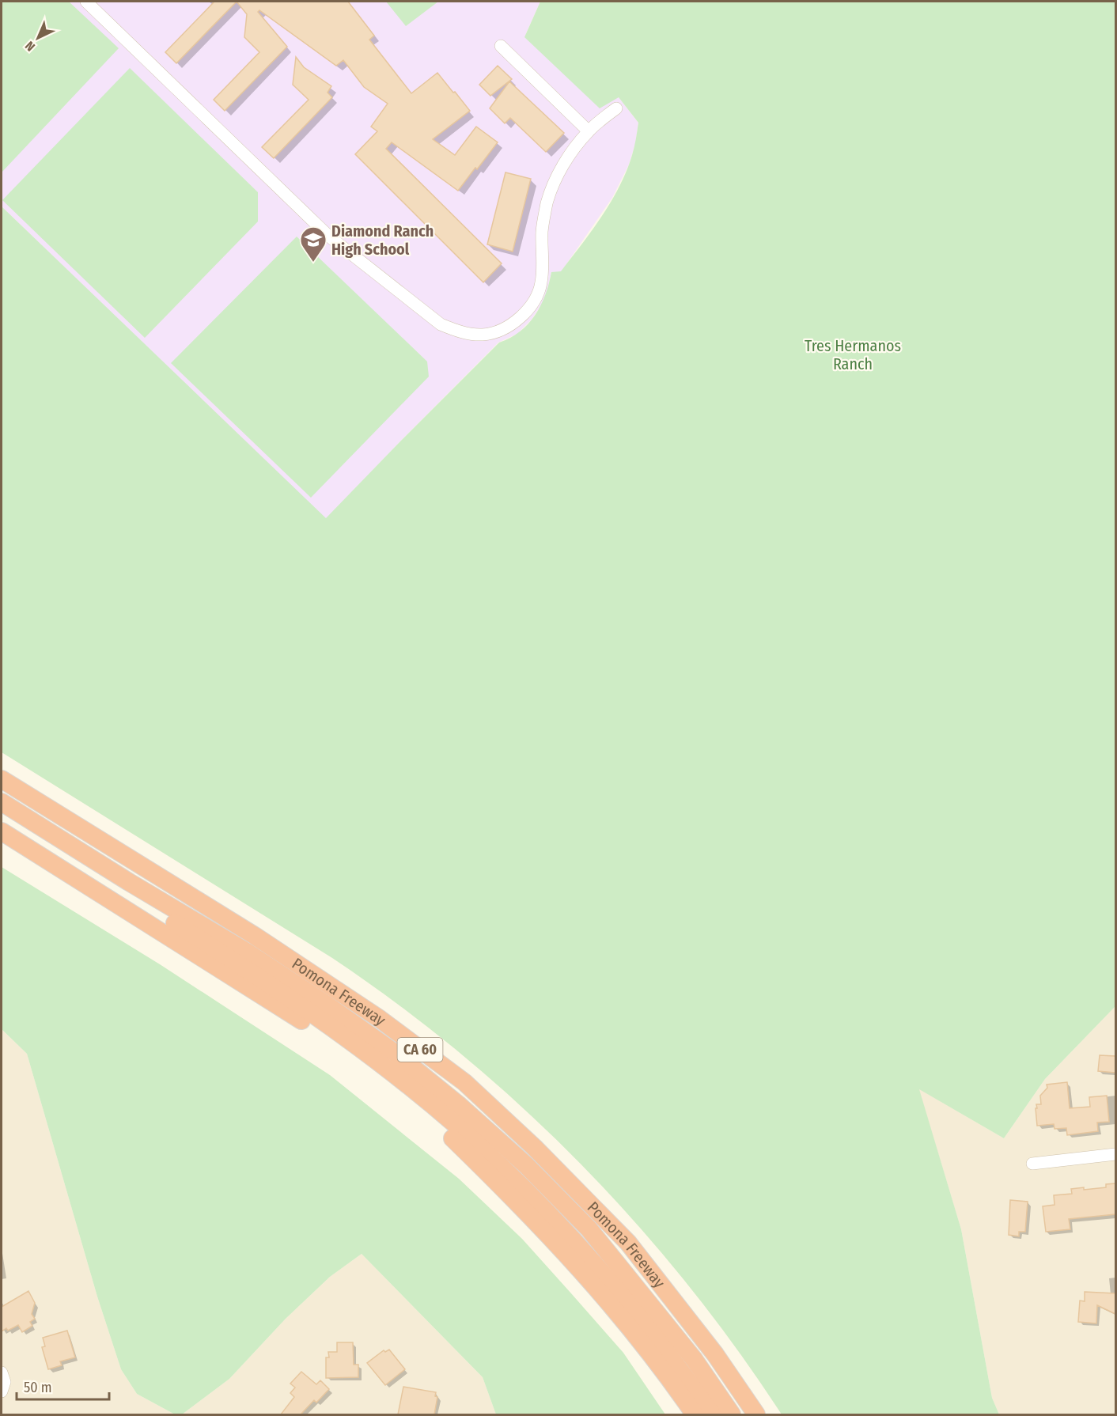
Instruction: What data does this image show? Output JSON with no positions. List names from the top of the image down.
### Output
{
  "streets": {
    "highway": ["Pomona Freeway", "CA 60"]
  },
  "parks": ["Tres Hermanos Ranch"],
  "places": {
    "school or university": ["Diamond Ranch High School"]
  },
  "scale_bar": "50 m",
  "north": "bottom left"
}
